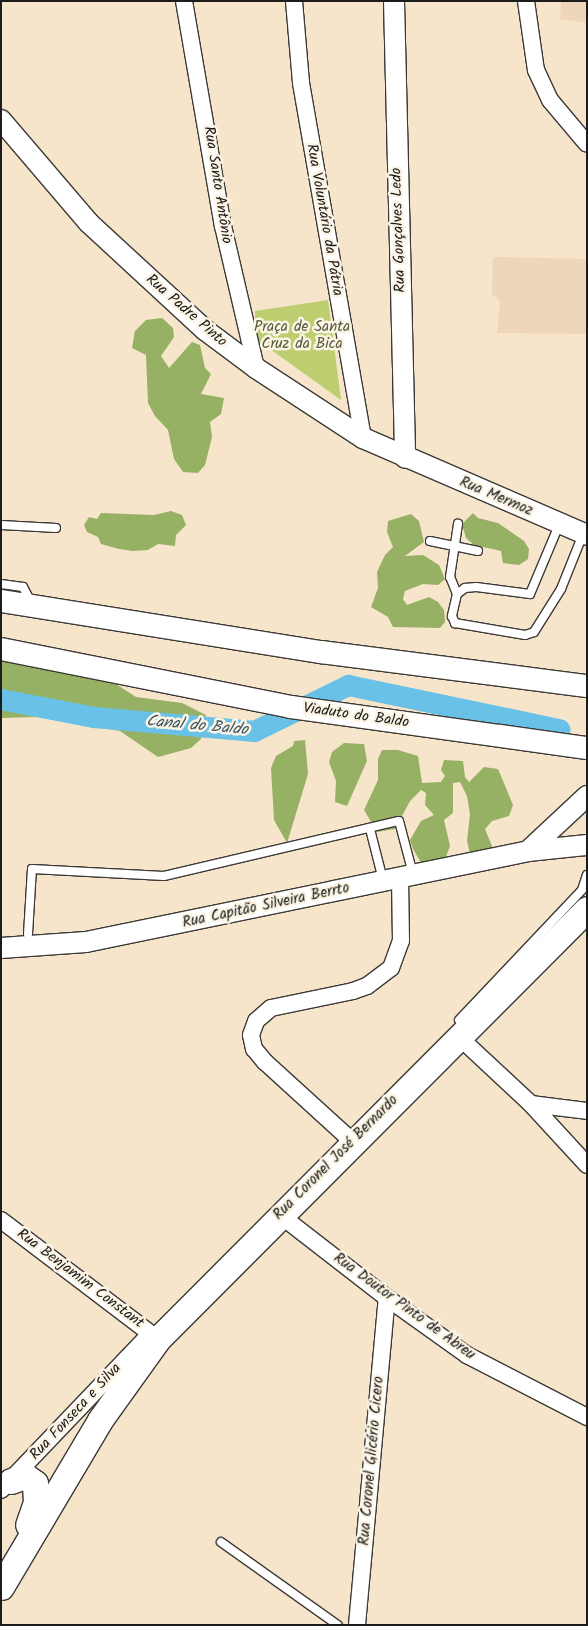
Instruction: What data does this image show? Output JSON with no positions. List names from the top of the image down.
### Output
{
  "streets": {
    "main road": ["Viaduto do Baldo", "Rua Coronel José Bernardo"],
    "street": [
      "Rua Santo Antônio",
      "Rua Voluntário da Pátria",
      "Rua Gonçalves Ledo",
      "Rua Padre Pinto",
      "Rua Mermoz",
      "Rua Capitão Silveira Berrto",
      "Rua Benjamim Constant",
      "Rua Doutor Pìnto de Abreu",
      "Rua Fonseca e Silva",
      "Rua Coronel Glicério Cicero"
    ]
  },
  "crossings": [
    ["Rua Santo Antônio", "Rua Padre Pinto"],
    ["Rua Voluntário da Pátria", "Rua Padre Pinto"],
    ["Rua Gonçalves Ledo", "Rua Padre Pinto"],
    ["Rua Gonçalves Ledo", "Rua Mermoz"],
    ["Rua Padre Pinto", "Rua Mermoz"],
    ["Rua Coronel José Bernardo", "Rua Benjamim Constant"],
    ["Rua Coronel José Bernardo", "Rua Doutor Pìnto de Abreu"],
    ["Rua Coronel José Bernardo", "Rua Fonseca e Silva"],
    ["Rua Benjamim Constant", "Rua Fonseca e Silva"],
    ["Rua Doutor Pìnto de Abreu", "Rua Coronel Glicério Cicero"]
  ],
  "water": ["Canal do Baldo"],
  "parks": ["Praça de Santa Cruz da Bica"]
}
